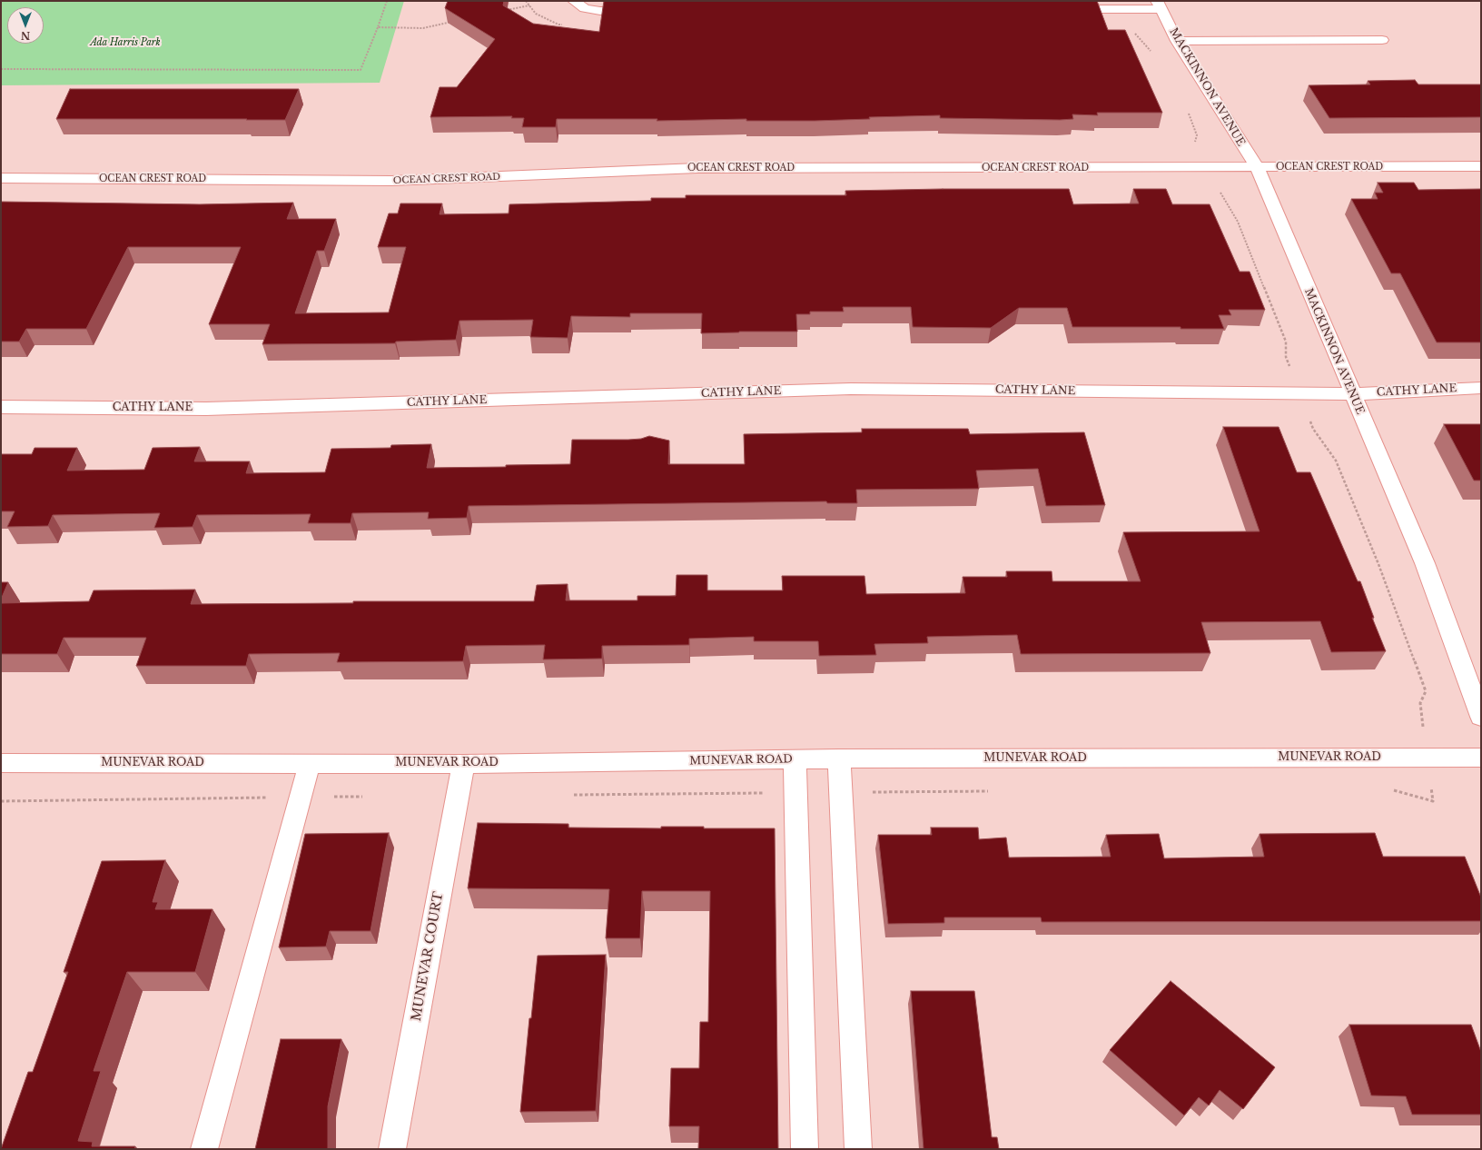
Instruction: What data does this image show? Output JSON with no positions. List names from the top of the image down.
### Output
{
  "streets": {
    "street": [
      "MACKINNON AVENUE",
      "OCEAN CREST ROAD",
      "CATHY LANE",
      "MUNEVAR ROAD",
      "MUNEVAR COURT"
    ]
  },
  "crossings": [
    ["MACKINNON AVENUE", "OCEAN CREST ROAD"],
    ["MACKINNON AVENUE", "CATHY LANE"],
    ["MUNEVAR ROAD", "MUNEVAR COURT"]
  ],
  "parks": ["Ada Harris Park"],
  "north": "bottom"
}
